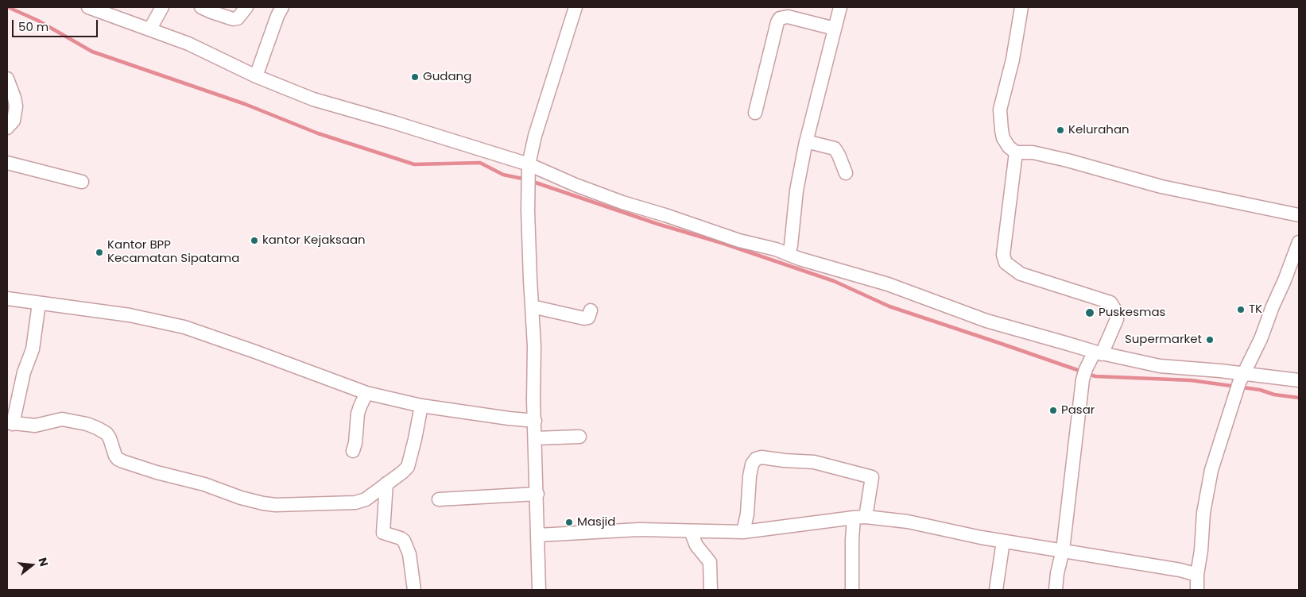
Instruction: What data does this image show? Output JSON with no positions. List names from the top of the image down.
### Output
{
  "places": [
    "Gudang",
    "Kelurahan",
    "kantor Kejaksaan",
    "Kantor BPP Kecamatan Sipatama",
    "TK",
    "Puskesmas",
    "Supermarket",
    "Pasar",
    "Masjid"
  ],
  "scale_bar": "50 m",
  "north": "right"
}
